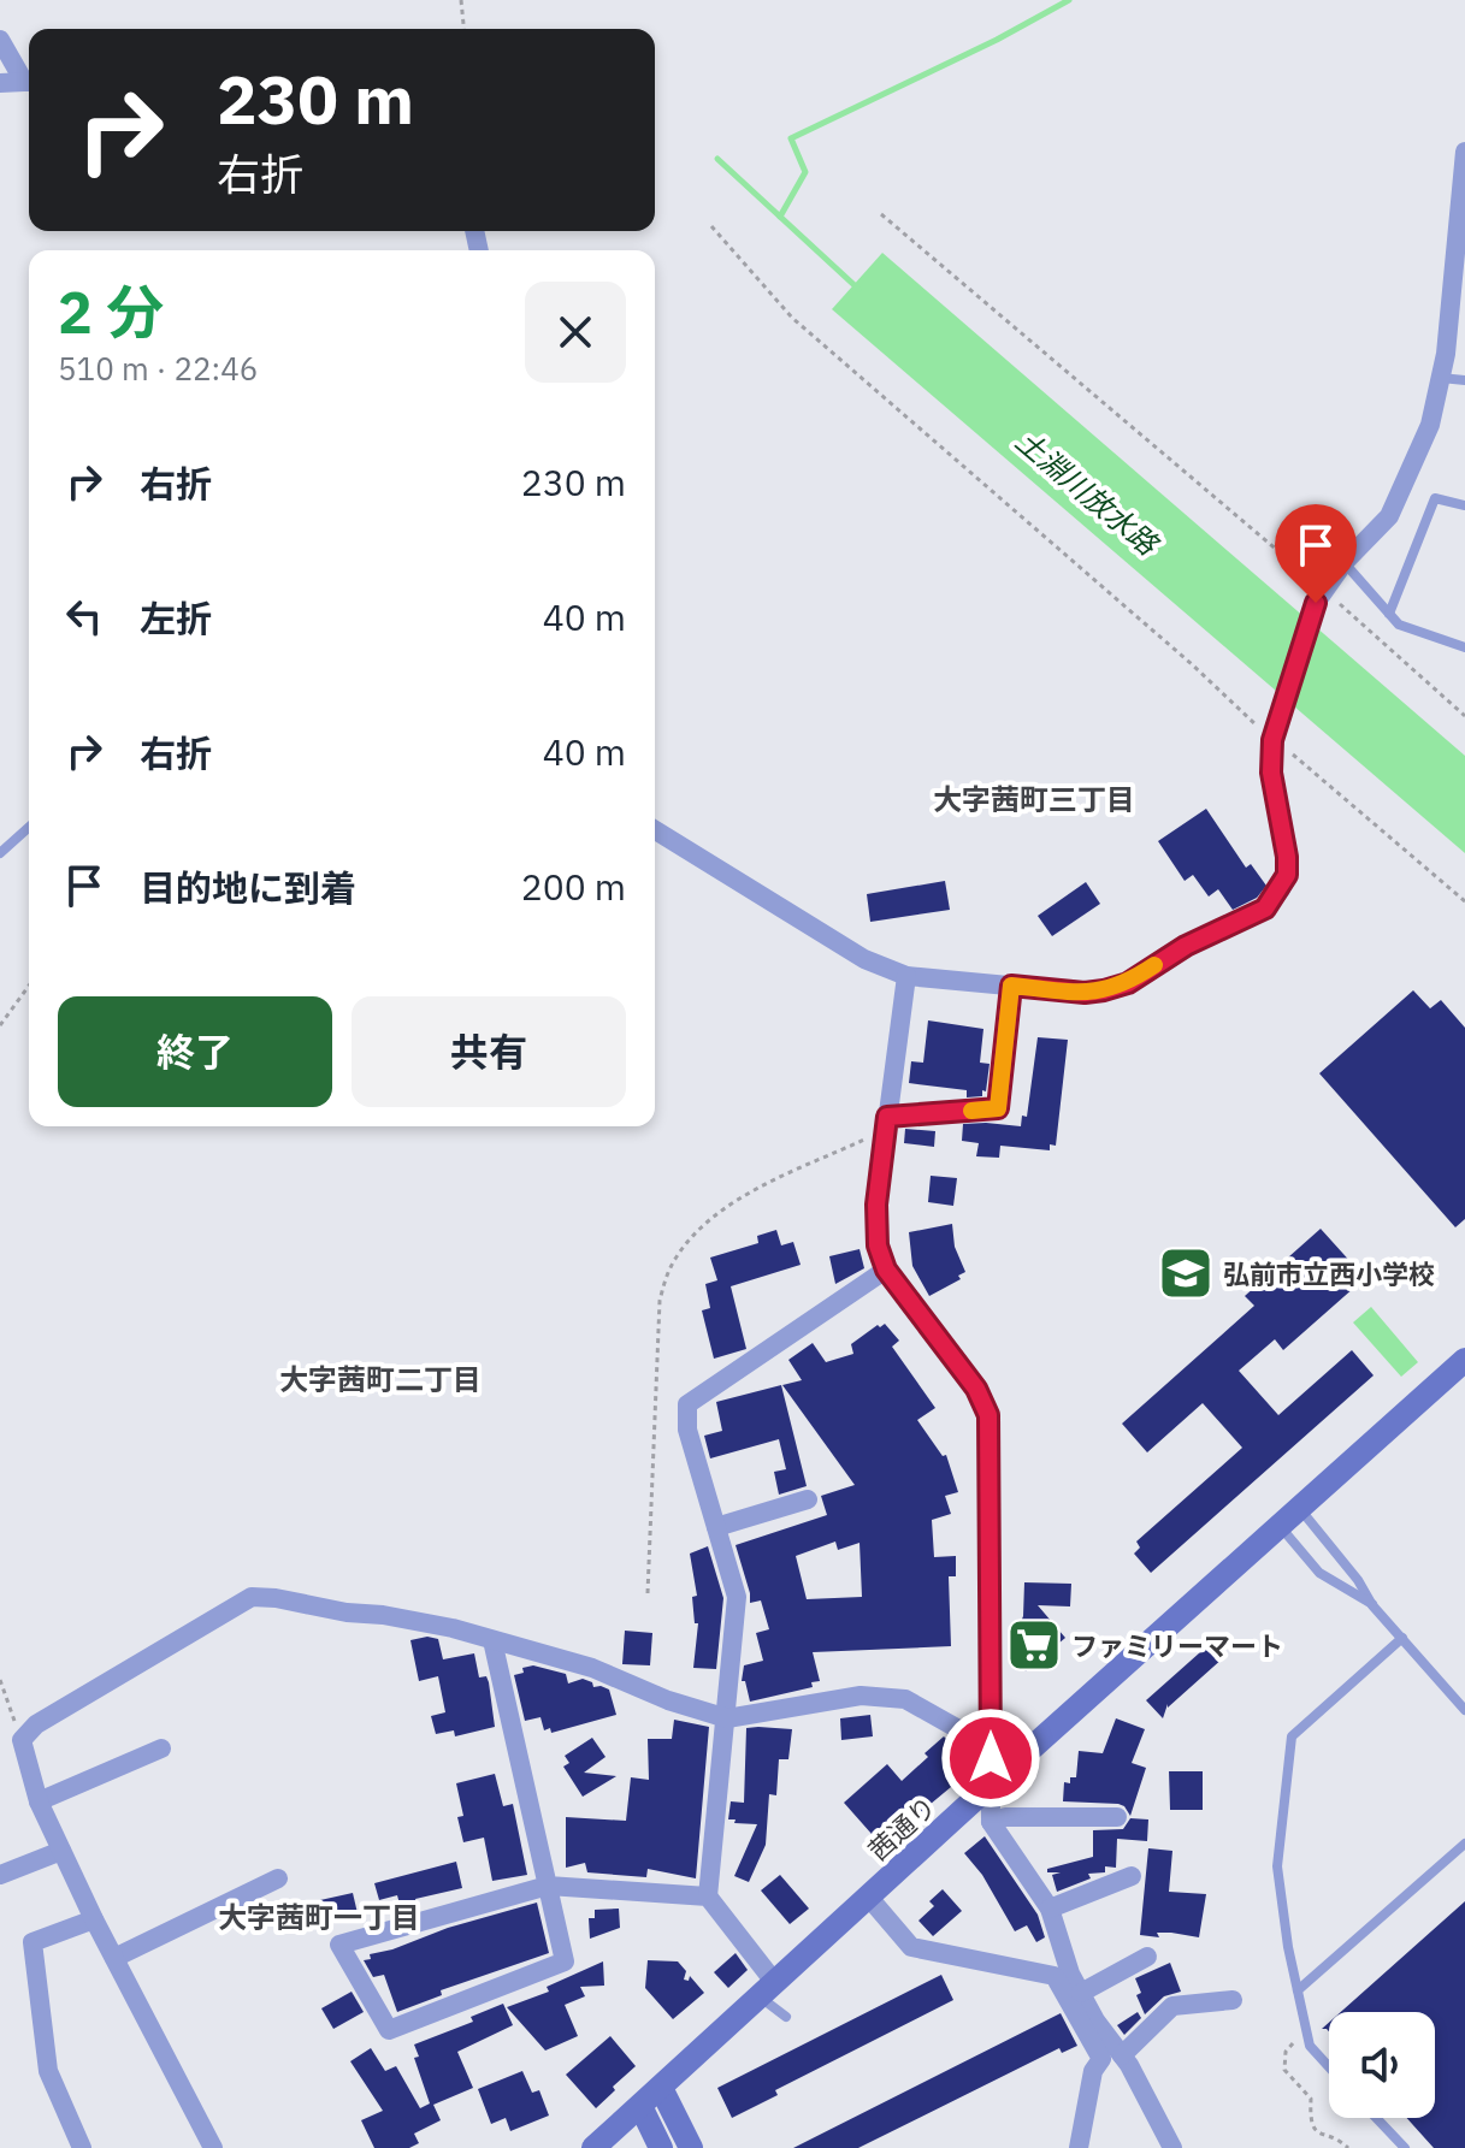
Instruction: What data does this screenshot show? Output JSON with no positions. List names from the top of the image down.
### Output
{
  "streets": {
    "street": ["茜通り"]
  },
  "districts": ["大字茜町三丁目", "大字茜町二丁目", "大字茜町一丁目"],
  "water": ["土淵川放水路"],
  "places": {
    "school or university": ["弘前市立西小学校"],
    "supermarket": ["ファミリーマート"]
  },
  "page": {
    "turn": ["230 m", "右折"],
    "heading": ["2 分", "510 m · 22:46"],
    "list": [
      {
        "name": "右折",
        "value": "230 m"
      },
      {
        "name": "左折",
        "value": "40 m"
      },
      {
        "name": "右折",
        "value": "40 m"
      },
      {
        "name": "目的地に到着",
        "value": "200 m"
      }
    ],
    "buttons": ["終了", "共有"]
  }
}
